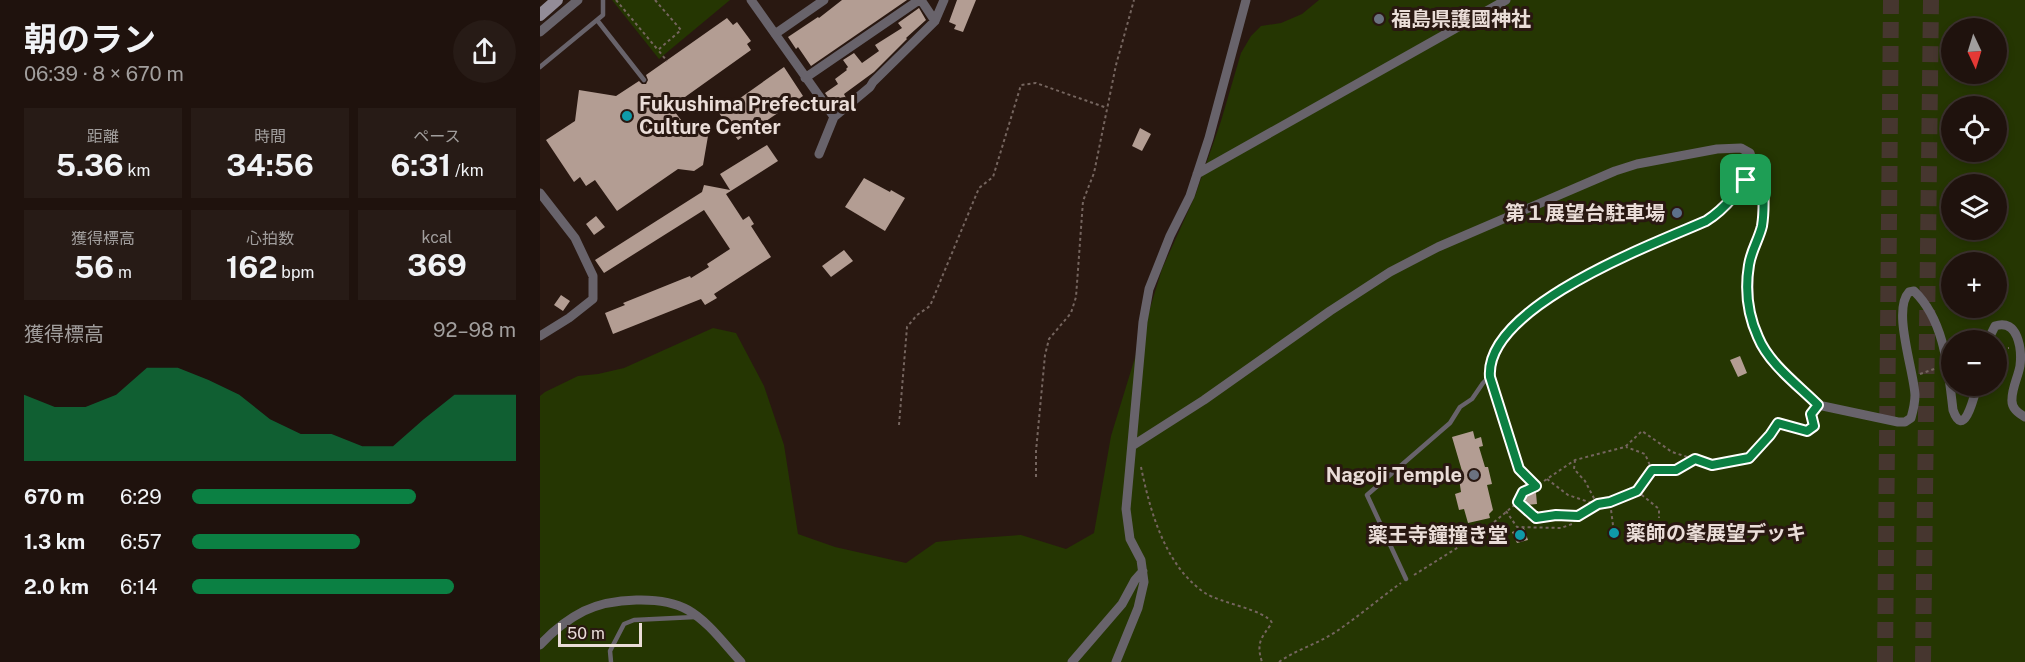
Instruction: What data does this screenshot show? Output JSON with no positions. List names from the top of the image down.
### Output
{
  "places": [
    "福島県護國神社",
    "Fukushima Prefectural Culture Center",
    "第１展望台駐車場",
    "Nagoji Temple",
    "薬師の峯展望デッキ",
    "薬王寺鐘撞き堂"
  ],
  "scale_bar": "50 m",
  "north": "bottom",
  "page": {
    "heading": ["朝のラン", "06:39 · 8 × 670 m"],
    "map_buttons": ["+", "−"],
    "stats": [
      ["距離", "5.36 km"],
      ["時間", "34:56"],
      ["ペース", "6:31 /km"],
      ["獲得標高", "56 m"],
      ["心拍数", "162 bpm"],
      ["kcal", "369"]
    ],
    "chart": ["獲得標高", "92–98 m"],
    "list": [
      {
        "name": "670 m",
        "note": "6:29"
      },
      {
        "name": "1.3 km",
        "note": "6:57"
      },
      {
        "name": "2.0 km",
        "note": "6:14"
      }
    ],
    "scale": "50 m"
  }
}
